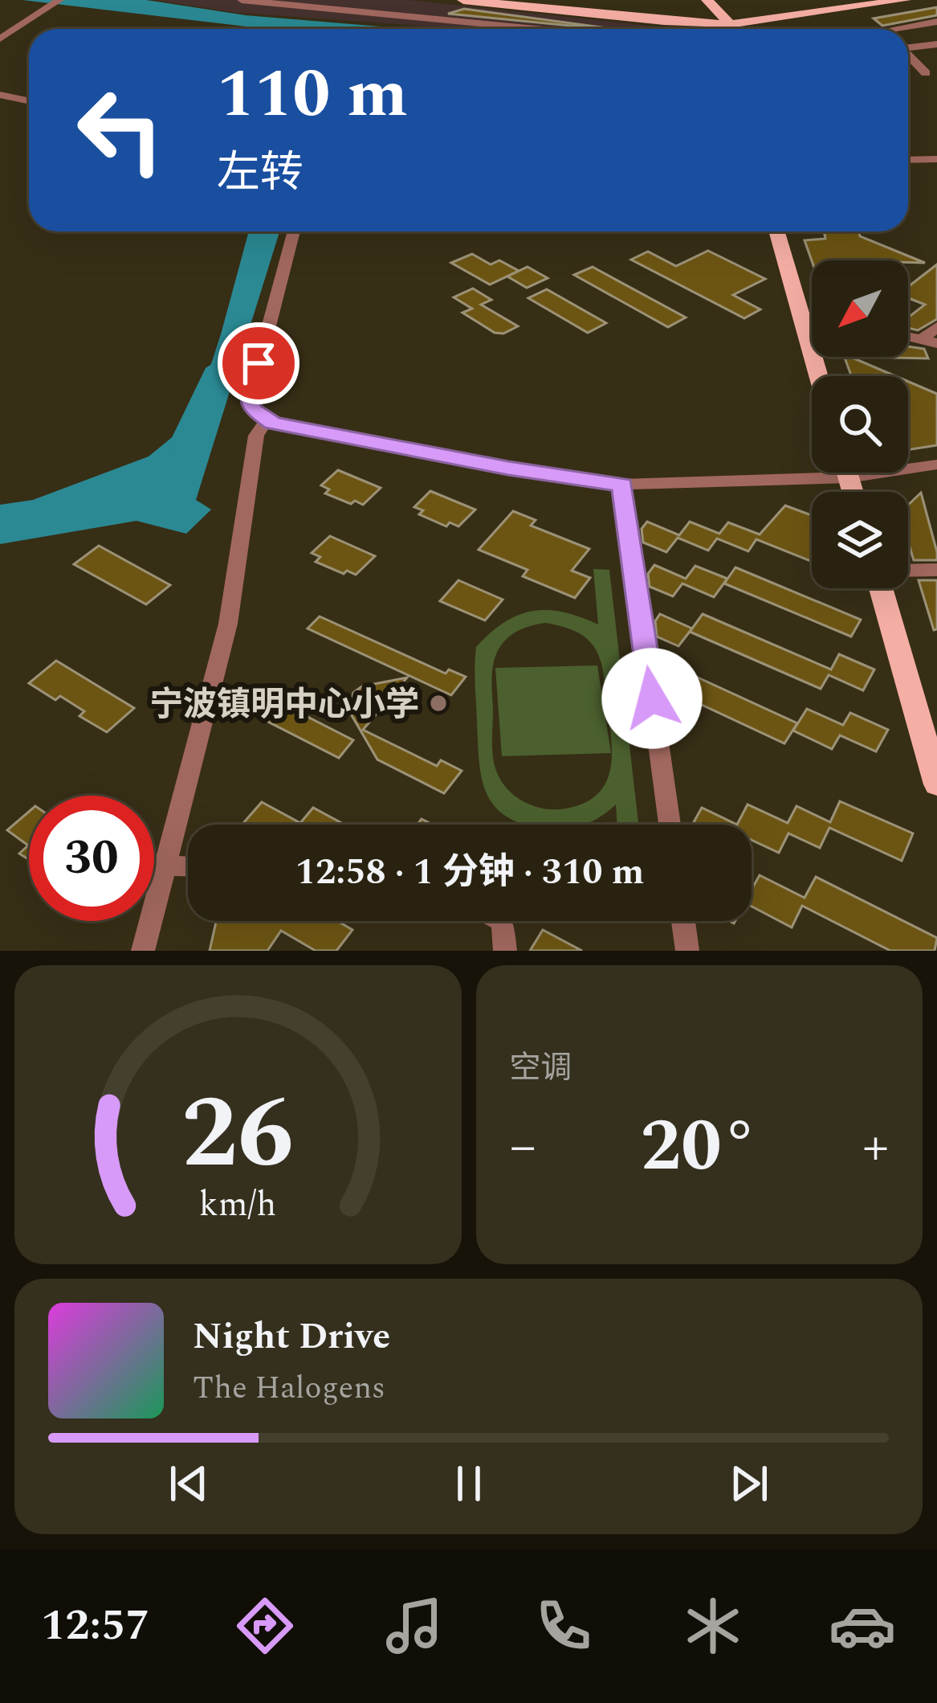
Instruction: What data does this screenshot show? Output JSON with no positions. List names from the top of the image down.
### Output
{
  "places": ["宁波镇明中心小学"],
  "north": "bottom left",
  "page": {
    "turn": ["110 m", "左转"],
    "limit": "30",
    "trip": "12:58 · 1 分钟 · 310 m",
    "tile": "空调",
    "heat": ["−", "20°", "+"],
    "song": ["Night Drive", "The Halogens"],
    "tabs": "12:57",
    "gauge": ["26", "km/h"]
  }
}
